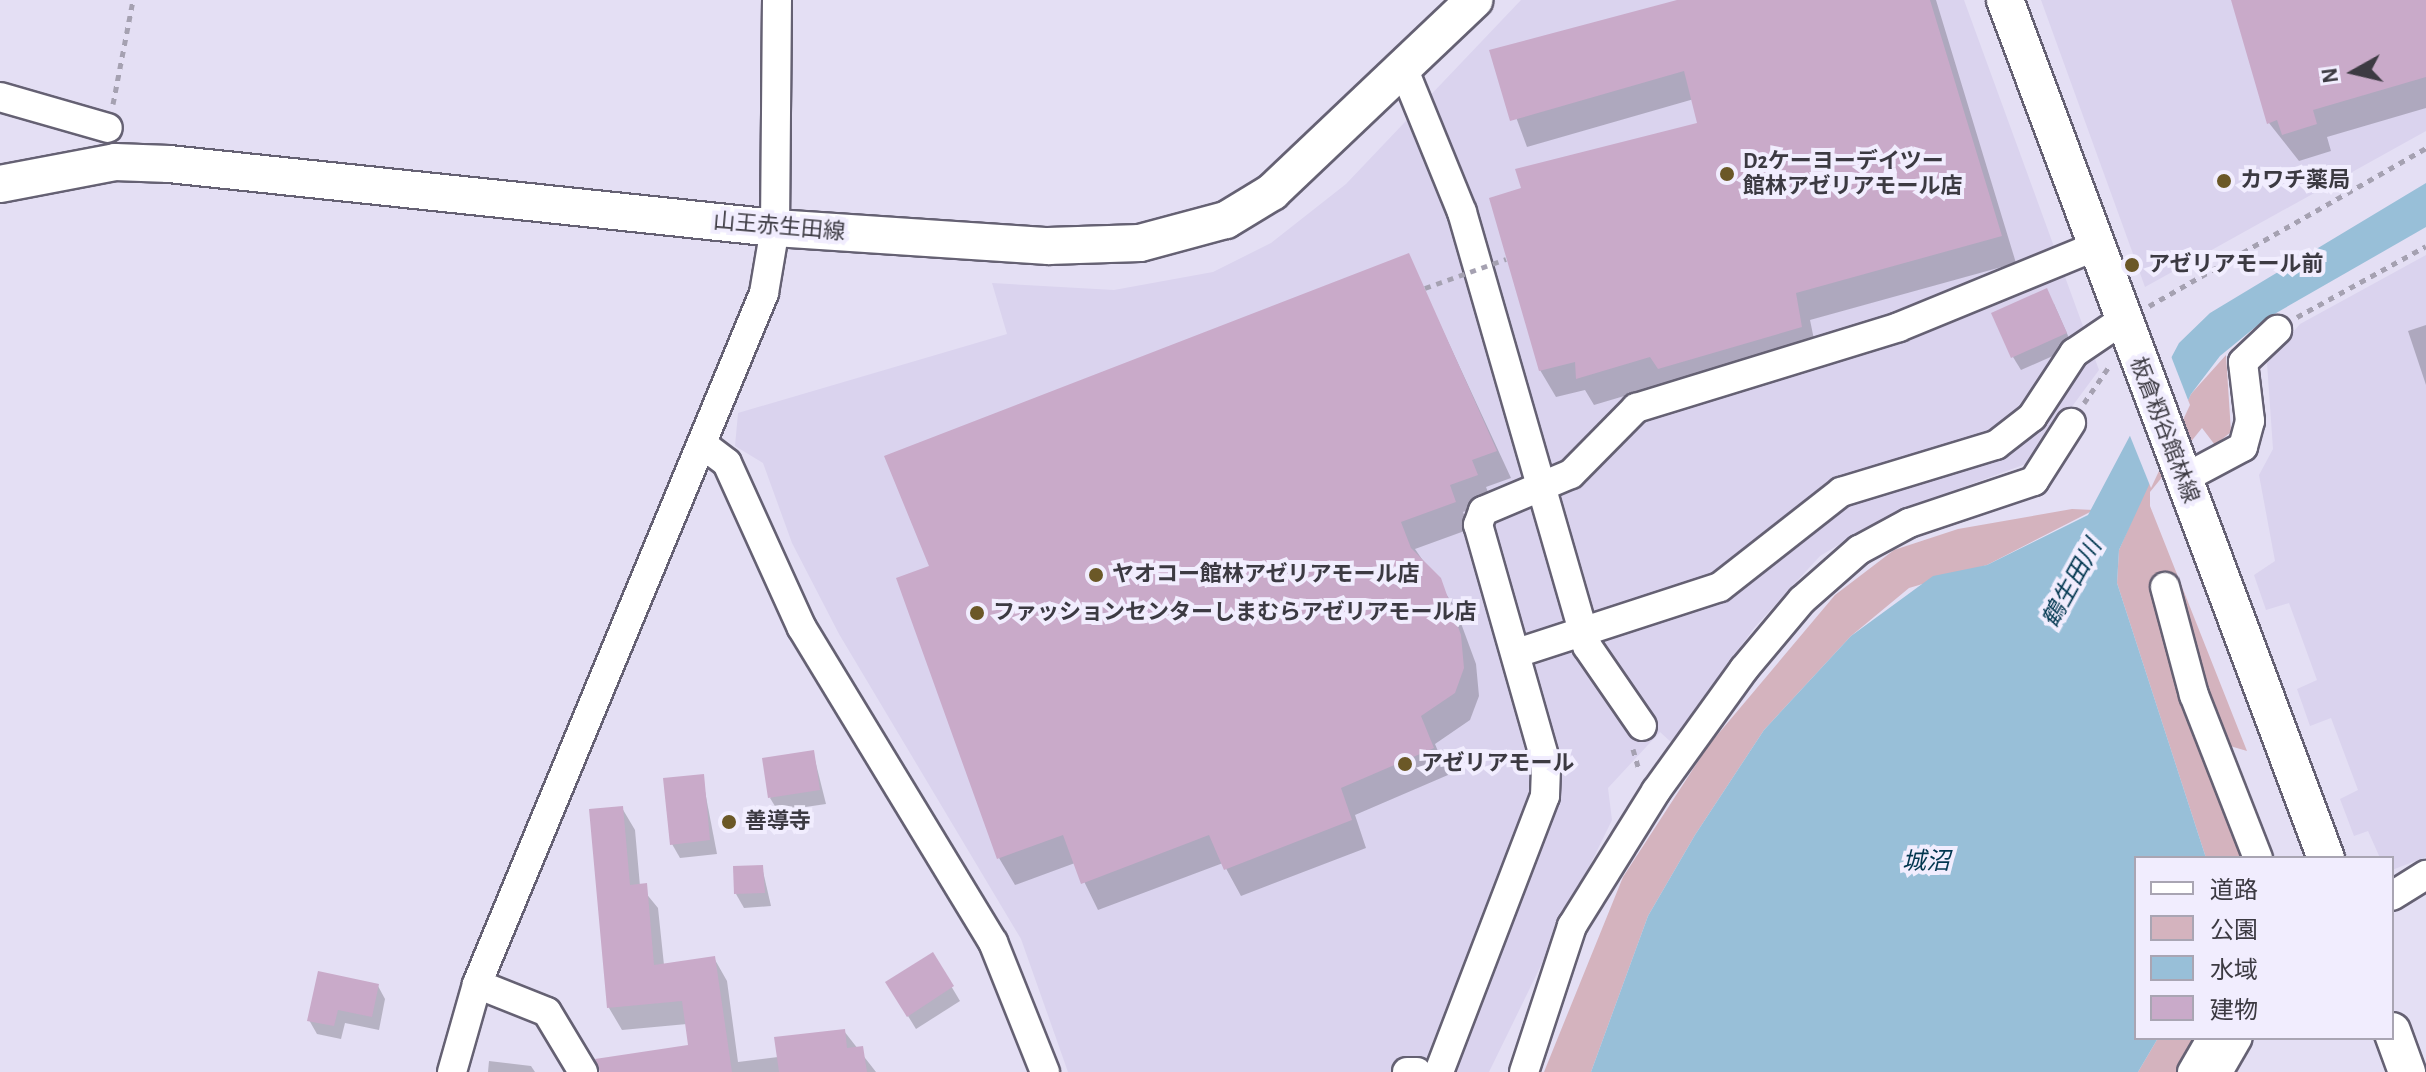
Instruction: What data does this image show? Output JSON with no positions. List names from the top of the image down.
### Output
{
  "streets": {
    "main road": ["山王赤生田線", "板倉籾谷館林線"]
  },
  "water": ["鶴生田川", "城沼"],
  "places": [
    "D2ケーヨーデイツー 館林アゼリアモール店",
    "カワチ薬局",
    "アゼリアモール前",
    "ヤオコー館林アゼリアモール店",
    "ファッションセンターしまむらアゼリアモール店",
    "アゼリアモール",
    "善導寺"
  ],
  "legend": [
    "道路",
    "公園",
    "水域",
    "建物"
  ],
  "north": "left"
}
